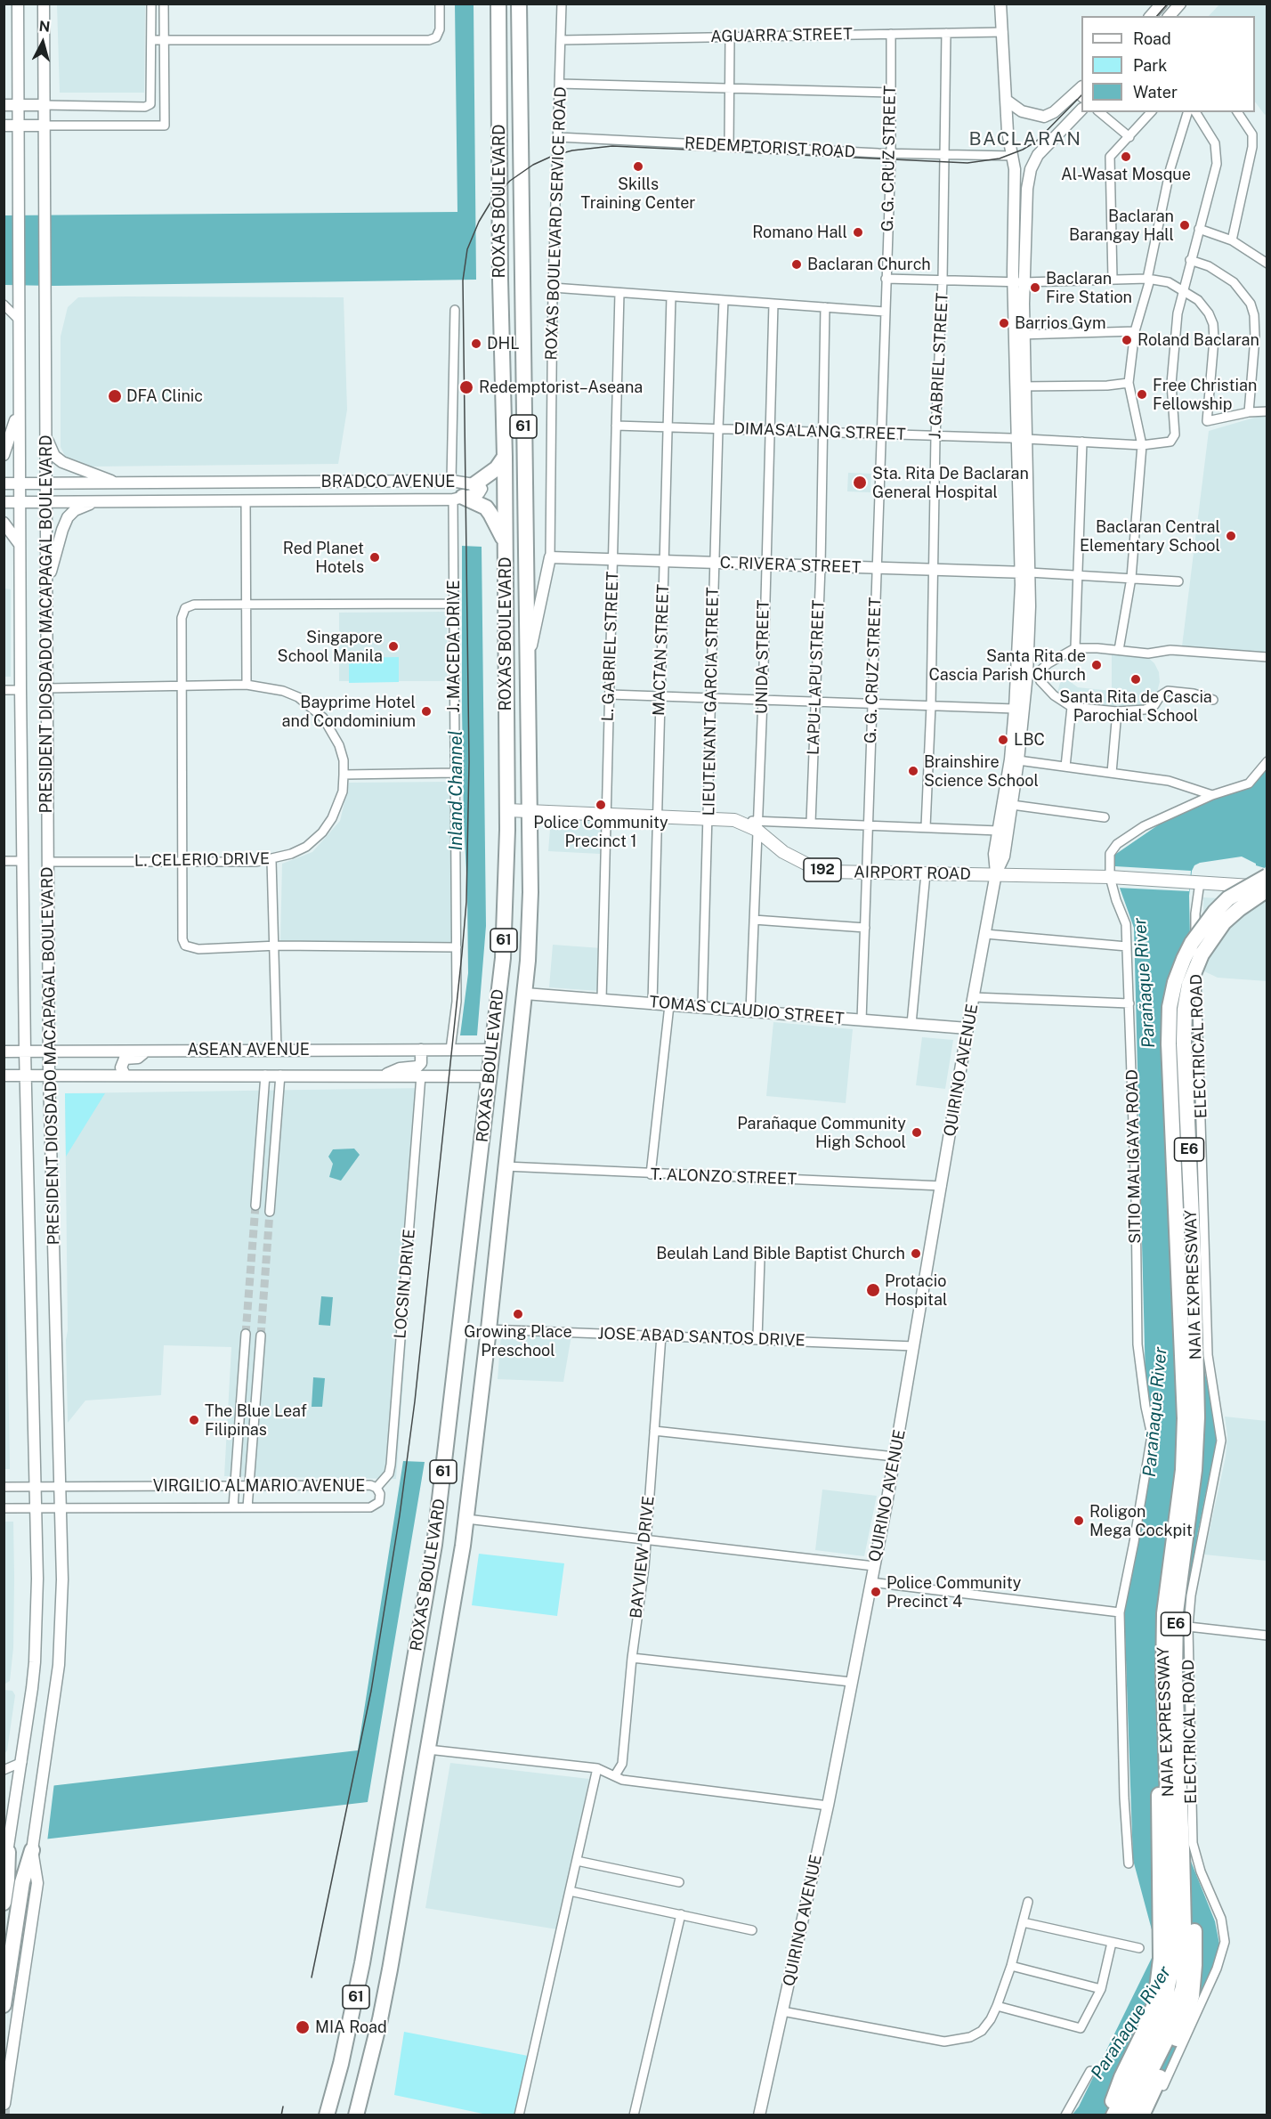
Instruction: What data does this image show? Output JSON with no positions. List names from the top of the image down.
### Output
{
  "streets": {
    "highway": [
      "ROXAS BOULEVARD",
      "61",
      "E6",
      "NAIA EXPRESSWAY"
    ],
    "main road": [
      "ROXAS BOULEVARD SERVICE ROAD",
      "BRADCO AVENUE",
      "C. RIVERA STREET",
      "PRESIDENT DIOSDADO MACAPAGAL BOULEVARD",
      "192",
      "AIRPORT ROAD",
      "TOMAS CLAUDIO STREET",
      "ASEAN AVENUE",
      "QUIRINO AVENUE"
    ],
    "street": [
      "AGUARRA STREET",
      "REDEMPTORIST ROAD",
      "G. G. CRUZ STREET",
      "J. GABRIEL STREET",
      "DIMASALANG STREET",
      "J. MACEDA DRIVE",
      "L. GABRIEL STREET",
      "MACTAN STREET",
      "UNIDA STREET",
      "LAPU-LAPU STREET",
      "LIEUTENANT GARCIA STREET",
      "L. CELERIO DRIVE",
      "ELECTRICAL ROAD",
      "SITIO MALIGAYA ROAD",
      "T. ALONZO STREET",
      "LOCSIN DRIVE",
      "JOSE ABAD SANTOS DRIVE",
      "VIRGILIO ALMARIO AVENUE",
      "BAYVIEW DRIVE"
    ]
  },
  "crossings": [
    ["AGUARRA STREET", "G. G. CRUZ STREET"],
    ["AGUARRA STREET", "ROXAS BOULEVARD SERVICE ROAD"],
    ["AGUARRA STREET", "J. GABRIEL STREET"],
    ["AGUARRA STREET", "QUIRINO AVENUE"],
    ["REDEMPTORIST ROAD", "G. G. CRUZ STREET"],
    ["REDEMPTORIST ROAD", "ROXAS BOULEVARD SERVICE ROAD"],
    ["REDEMPTORIST ROAD", "J. GABRIEL STREET"],
    ["REDEMPTORIST ROAD", "QUIRINO AVENUE"],
    ["G. G. CRUZ STREET", "DIMASALANG STREET"],
    ["G. G. CRUZ STREET", "C. RIVERA STREET"],
    ["G. G. CRUZ STREET", "AIRPORT ROAD"],
    ["G. G. CRUZ STREET", "TOMAS CLAUDIO STREET"],
    ["ROXAS BOULEVARD", "ROXAS BOULEVARD SERVICE ROAD"],
    ["ROXAS BOULEVARD", "AIRPORT ROAD"],
    ["ROXAS BOULEVARD", "TOMAS CLAUDIO STREET"],
    ["ROXAS BOULEVARD", "ASEAN AVENUE"],
    ["ROXAS BOULEVARD", "T. ALONZO STREET"],
    ["ROXAS BOULEVARD", "JOSE ABAD SANTOS DRIVE"],
    ["ROXAS BOULEVARD SERVICE ROAD", "C. RIVERA STREET"],
    ["J. GABRIEL STREET", "DIMASALANG STREET"],
    ["J. GABRIEL STREET", "C. RIVERA STREET"],
    ["DIMASALANG STREET", "L. GABRIEL STREET"],
    ["DIMASALANG STREET", "MACTAN STREET"],
    ["DIMASALANG STREET", "UNIDA STREET"],
    ["DIMASALANG STREET", "LAPU-LAPU STREET"],
    ["DIMASALANG STREET", "LIEUTENANT GARCIA STREET"],
    ["DIMASALANG STREET", "QUIRINO AVENUE"],
    ["BRADCO AVENUE", "PRESIDENT DIOSDADO MACAPAGAL BOULEVARD"],
    ["BRADCO AVENUE", "J. MACEDA DRIVE"],
    ["C. RIVERA STREET", "L. GABRIEL STREET"],
    ["C. RIVERA STREET", "MACTAN STREET"],
    ["C. RIVERA STREET", "UNIDA STREET"],
    ["C. RIVERA STREET", "LAPU-LAPU STREET"],
    ["C. RIVERA STREET", "LIEUTENANT GARCIA STREET"],
    ["C. RIVERA STREET", "QUIRINO AVENUE"],
    ["PRESIDENT DIOSDADO MACAPAGAL BOULEVARD", "L. CELERIO DRIVE"],
    ["PRESIDENT DIOSDADO MACAPAGAL BOULEVARD", "ASEAN AVENUE"],
    ["PRESIDENT DIOSDADO MACAPAGAL BOULEVARD", "VIRGILIO ALMARIO AVENUE"],
    ["J. MACEDA DRIVE", "ASEAN AVENUE"],
    ["L. GABRIEL STREET", "AIRPORT ROAD"],
    ["L. GABRIEL STREET", "TOMAS CLAUDIO STREET"],
    ["MACTAN STREET", "AIRPORT ROAD"],
    ["MACTAN STREET", "TOMAS CLAUDIO STREET"],
    ["UNIDA STREET", "AIRPORT ROAD"],
    ["UNIDA STREET", "TOMAS CLAUDIO STREET"],
    ["LIEUTENANT GARCIA STREET", "AIRPORT ROAD"],
    ["LIEUTENANT GARCIA STREET", "TOMAS CLAUDIO STREET"],
    ["AIRPORT ROAD", "ELECTRICAL ROAD"],
    ["AIRPORT ROAD", "QUIRINO AVENUE"],
    ["AIRPORT ROAD", "SITIO MALIGAYA ROAD"],
    ["AIRPORT ROAD", "NAIA EXPRESSWAY"],
    ["TOMAS CLAUDIO STREET", "QUIRINO AVENUE"],
    ["ASEAN AVENUE", "LOCSIN DRIVE"],
    ["QUIRINO AVENUE", "T. ALONZO STREET"],
    ["QUIRINO AVENUE", "JOSE ABAD SANTOS DRIVE"],
    ["LOCSIN DRIVE", "VIRGILIO ALMARIO AVENUE"],
    ["JOSE ABAD SANTOS DRIVE", "BAYVIEW DRIVE"]
  ],
  "districts": ["BACLARAN"],
  "water": ["Inland Channel", "Parañaque River"],
  "places": [
    "Al-Wasat Mosque",
    "Skills Training Center",
    "Baclaran Barangay Hall",
    "Romano Hall",
    "Baclaran Church",
    "Baclaran Fire Station",
    "Barrios Gym",
    "Roland Baclaran",
    "DHL",
    "Redemptorist–Aseana",
    "Free Christian Fellowship",
    "DFA Clinic",
    "Sta. Rita De Baclaran General Hospital",
    "Baclaran Central Elementary School",
    "Red Planet Hotels",
    "Singapore School Manila",
    "Santa Rita de Cascia Parish Church",
    "Santa Rita de Cascia Parochial School",
    "Bayprime Hotel and Condominium",
    "LBC",
    "Brainshire Science School",
    "Police Community Precinct 1",
    "Parañaque Community High School",
    "Beulah Land Bible Baptist Church",
    "Protacio Hospital",
    "Growing Place Preschool",
    "The Blue Leaf Filipinas",
    "Roligon Mega Cockpit",
    "Police Community Precinct 4",
    "MIA Road"
  ],
  "legend": ["Road", "Park", "Water"],
  "north": "top"
}
